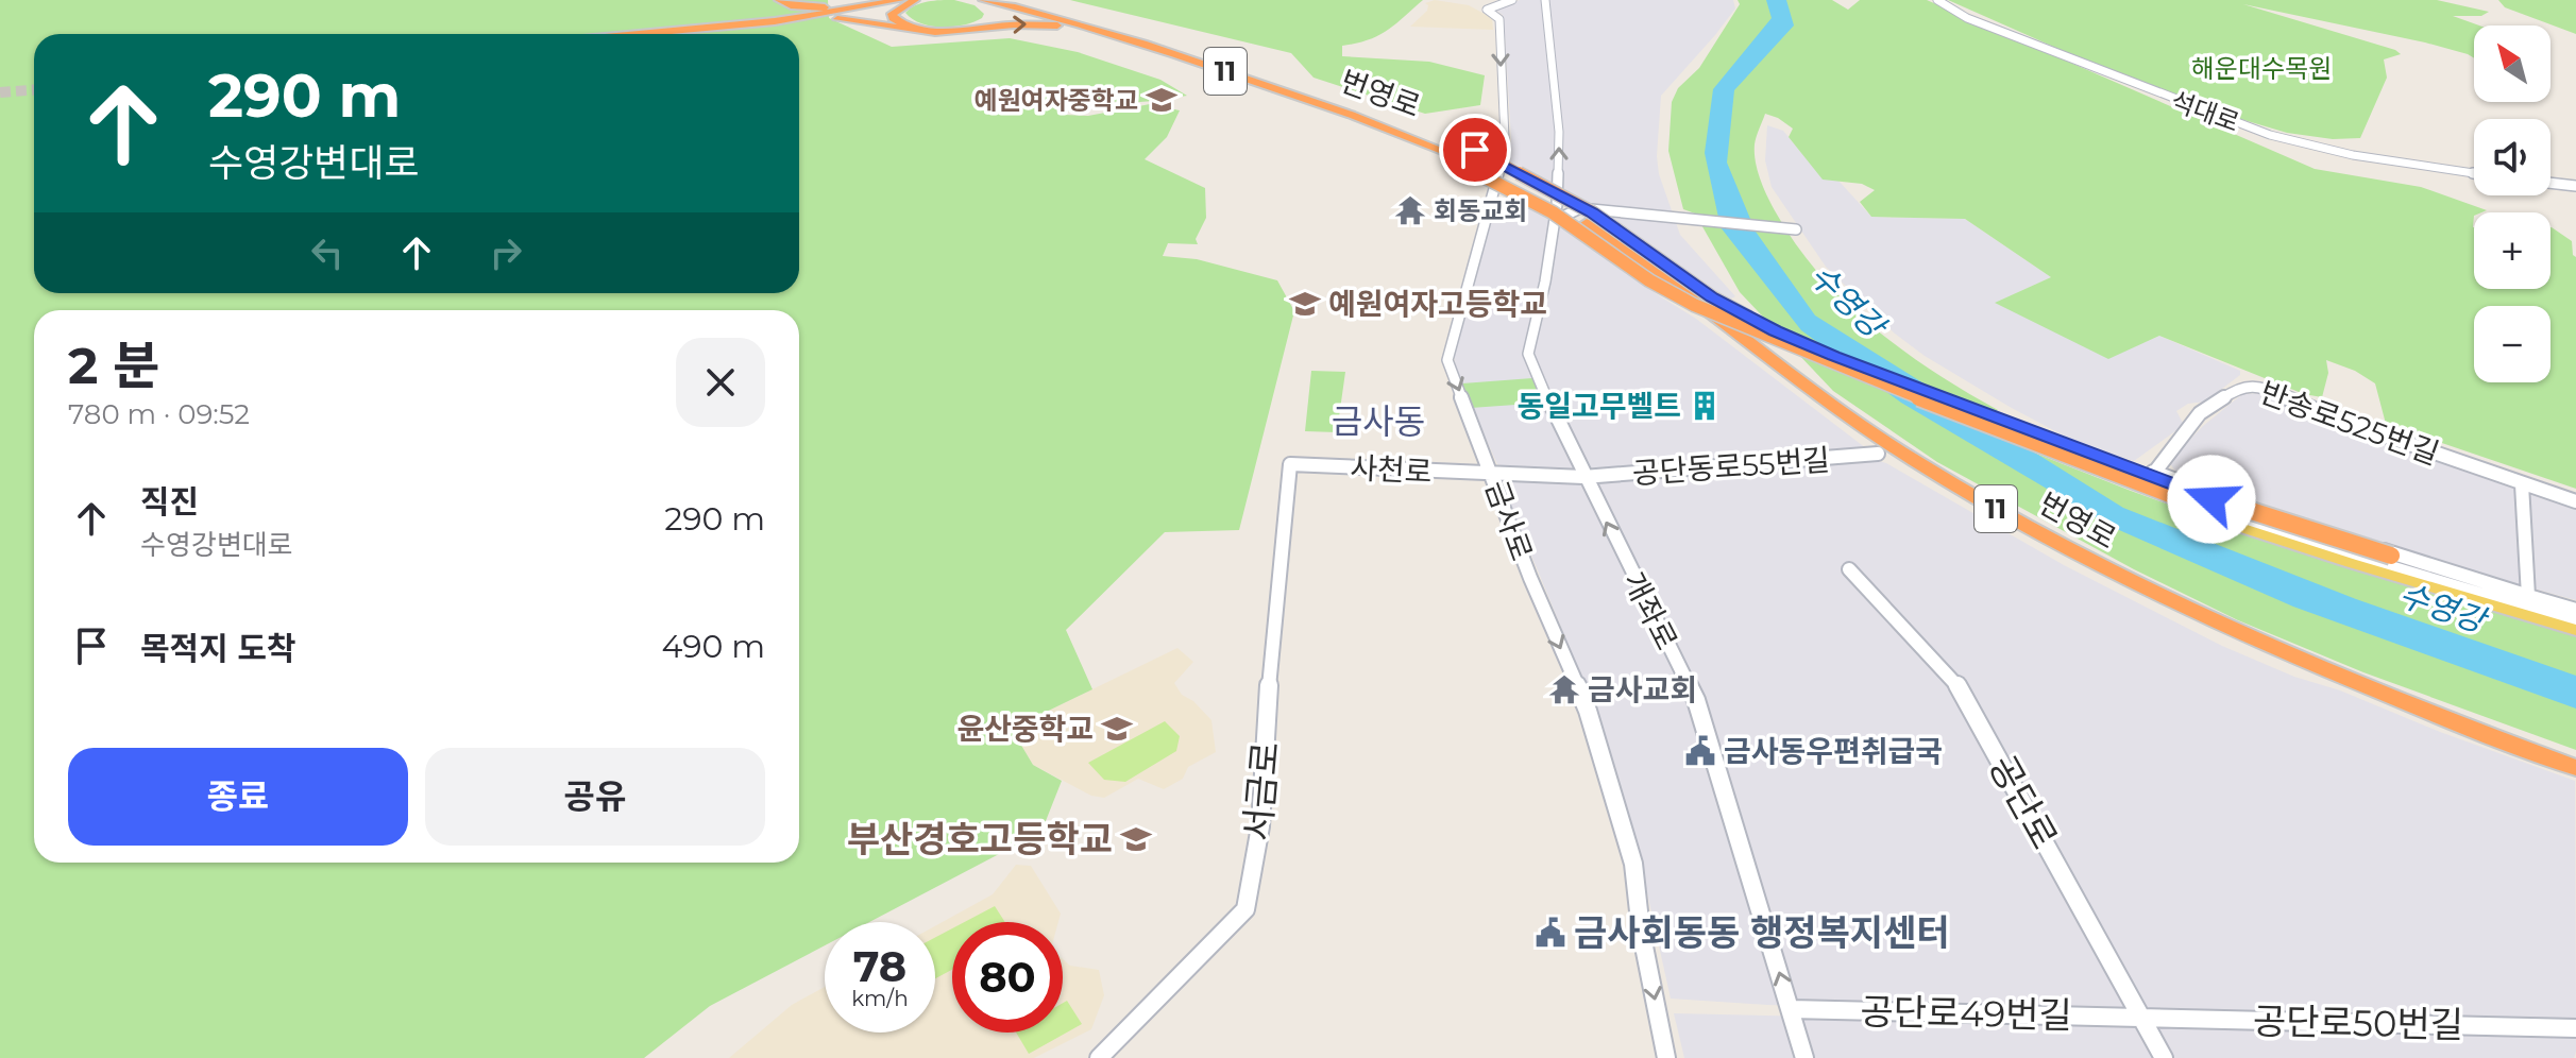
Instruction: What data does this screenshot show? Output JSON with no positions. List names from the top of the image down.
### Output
{
  "streets": {
    "highway": ["11", "번영로"],
    "main road": [
      "석대로",
      "반송로525번길",
      "공단동로55번길",
      "사천로",
      "금사로",
      "개좌로",
      "서금로",
      "공단로",
      "공단로49번길",
      "공단로50번길"
    ]
  },
  "crossings": [
    ["공단동로55번길", "사천로"],
    ["공단동로55번길", "금사로"],
    ["공단동로55번길", "개좌로"],
    ["사천로", "금사로"],
    ["사천로", "서금로"],
    ["개좌로", "공단로49번길"],
    ["공단로", "공단로49번길"],
    ["공단로", "공단로50번길"],
    ["공단로49번길", "공단로50번길"]
  ],
  "one_way": ["금사로", "개좌로"],
  "districts": ["금사동"],
  "water": ["수영강"],
  "parks": ["해운대수목원"],
  "places": {
    "school or university": [
      "예원여자중학교",
      "예원여자고등학교",
      "윤산중학교",
      "부산경호고등학교"
    ],
    "temple": ["회동교회", "금사교회"],
    "building": ["동일고무벨트"],
    "public building": ["금사동우편취급국", "금사회동동 행정복지센터"]
  },
  "north": "top left",
  "page": {
    "map_buttons": ["+", "−"],
    "turn": ["290 m", "수영강변대로"],
    "heading": ["2 분", "780 m · 09:52"],
    "list": [
      {
        "name": "직진",
        "note": "수영강변대로",
        "value": "290 m"
      },
      {
        "name": "목적지 도착",
        "value": "490 m"
      }
    ],
    "buttons": ["종료", "공유"],
    "speed": "78 km/h",
    "limit": "80"
  }
}
